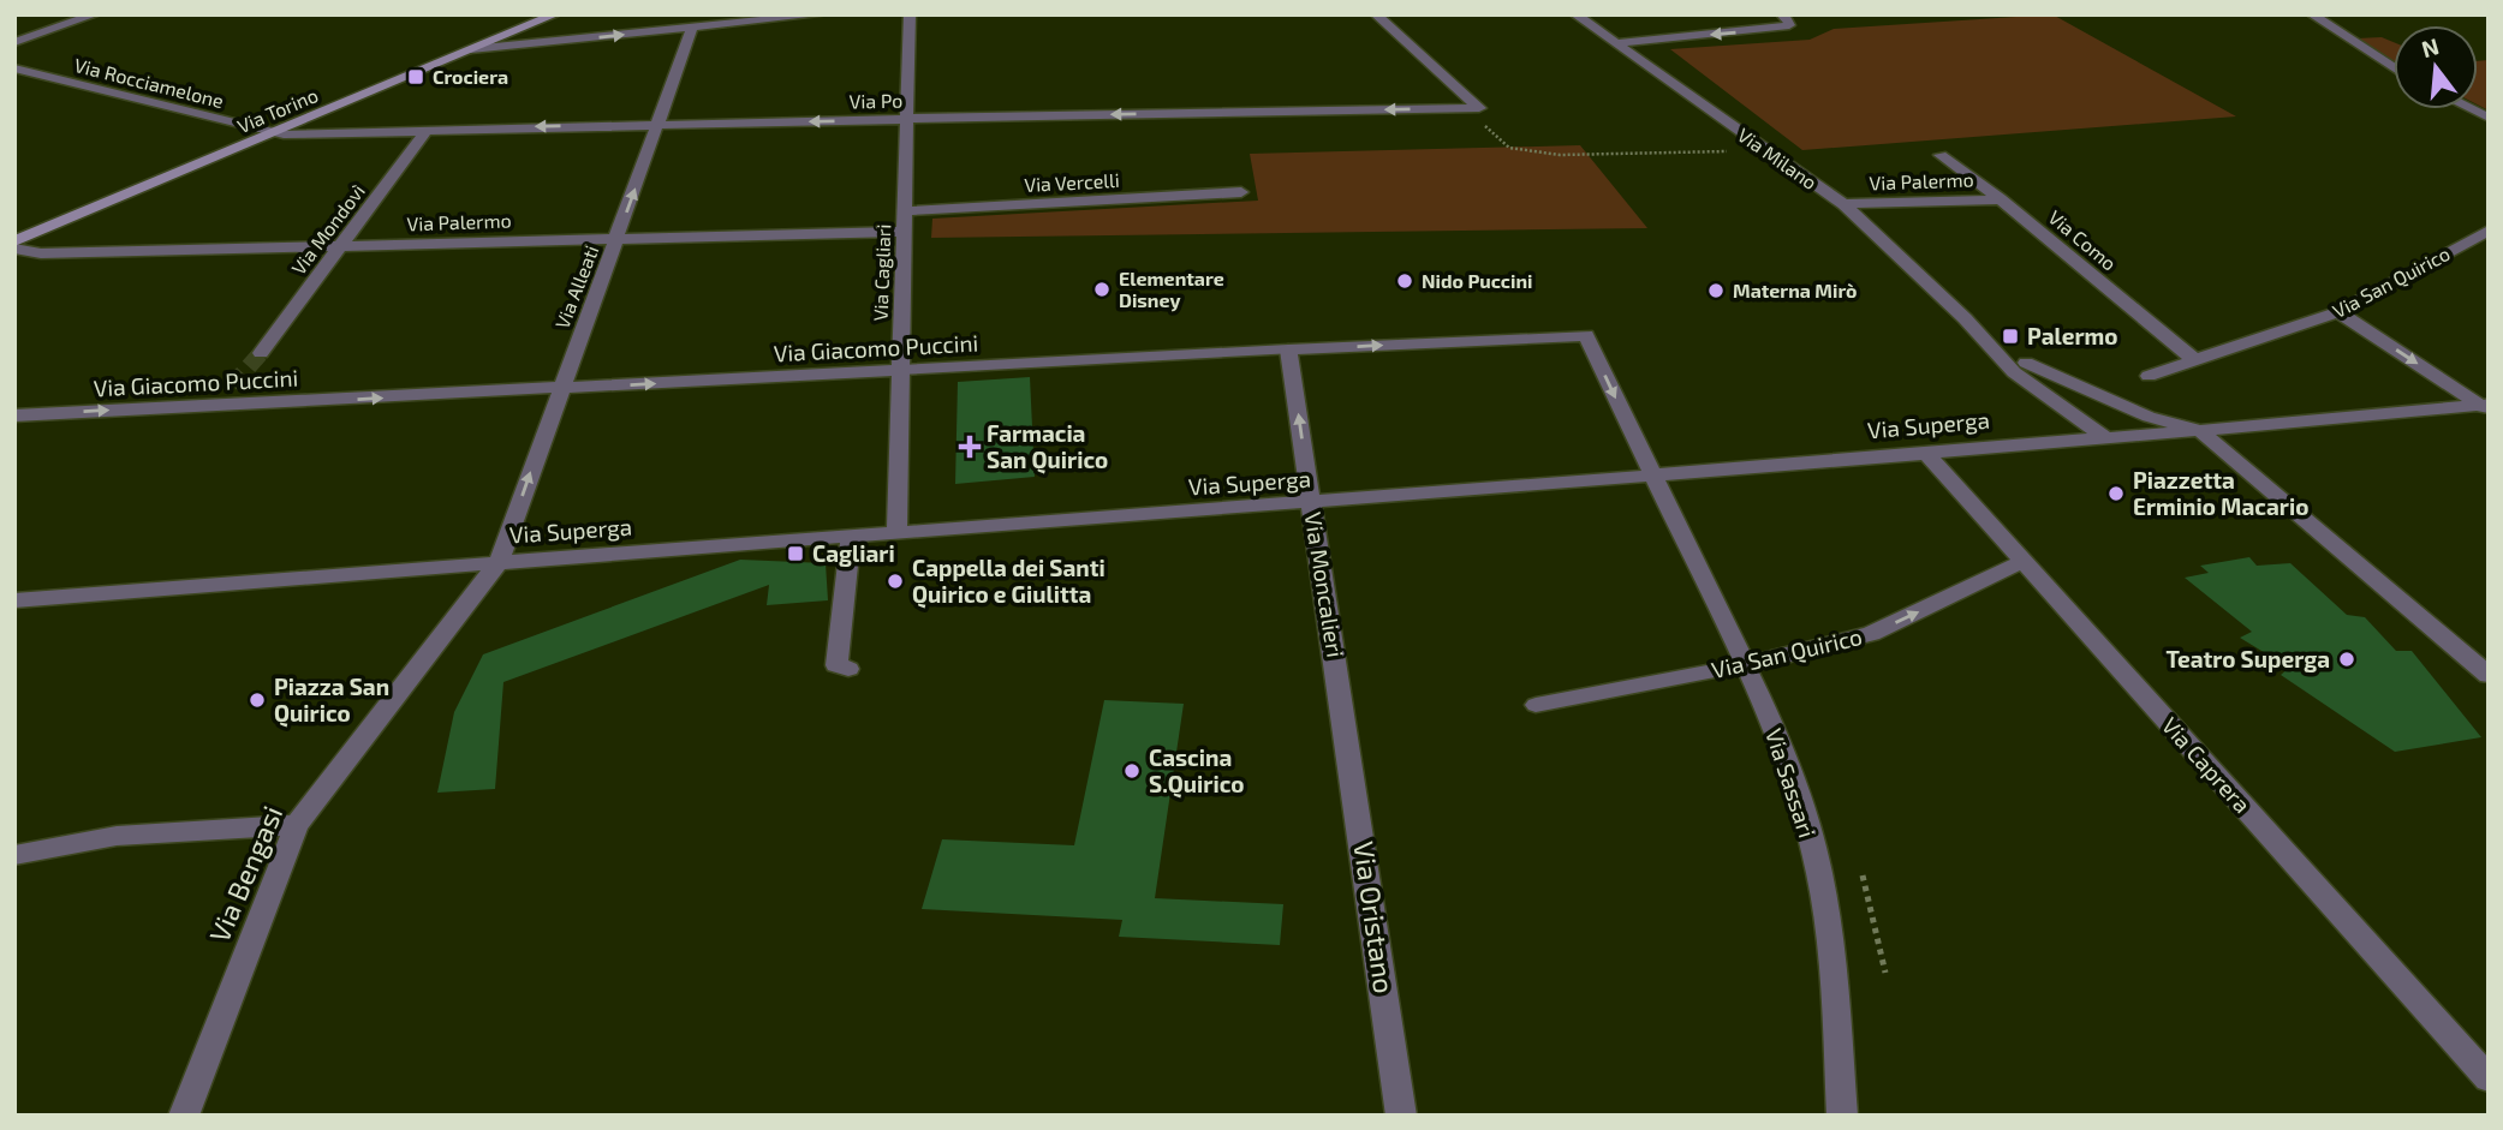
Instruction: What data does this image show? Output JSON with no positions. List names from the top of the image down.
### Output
{
  "streets": {
    "main road": ["Via Torino"],
    "street": [
      "Via Rocciamelone",
      "Via Po",
      "Via Milano",
      "Via Palermo",
      "Via Vercelli",
      "Via Mondovì",
      "Via Como",
      "Via Cagliari",
      "Via San Quirico",
      "Via Alleati",
      "Via Giacomo Puccini",
      "Via Superga",
      "Via Moncalieri",
      "Via Caprera",
      "Via Sassari",
      "Via Bengasi",
      "Via Oristano"
    ]
  },
  "crossings": [
    ["Via Rocciamelone", "Via Po"],
    ["Via Rocciamelone", "Via Torino"],
    ["Via Po", "Via Torino"],
    ["Via Po", "Via Mondovì"],
    ["Via Po", "Via Cagliari"],
    ["Via Po", "Via Alleati"],
    ["Via Milano", "Via Palermo"],
    ["Via Milano", "Via Superga"],
    ["Via Palermo", "Via Mondovì"],
    ["Via Palermo", "Via Como"],
    ["Via Palermo", "Via Cagliari"],
    ["Via Palermo", "Via Alleati"],
    ["Via Vercelli", "Via Cagliari"],
    ["Via Como", "Via San Quirico"],
    ["Via Cagliari", "Via Giacomo Puccini"],
    ["Via Cagliari", "Via Superga"],
    ["Via San Quirico", "Via Caprera"],
    ["Via San Quirico", "Via Sassari"],
    ["Via Alleati", "Via Giacomo Puccini"],
    ["Via Alleati", "Via Superga"],
    ["Via Alleati", "Via Bengasi"],
    ["Via Giacomo Puccini", "Via Superga"],
    ["Via Giacomo Puccini", "Via Moncalieri"],
    ["Via Giacomo Puccini", "Via Sassari"],
    ["Via Superga", "Via Moncalieri"],
    ["Via Superga", "Via Caprera"],
    ["Via Superga", "Via Sassari"],
    ["Via Superga", "Via Bengasi"],
    ["Via Moncalieri", "Via Oristano"]
  ],
  "one_way": [
    "Via Po",
    "Via Alleati",
    "Via Giacomo Puccini",
    "Via Moncalieri"
  ],
  "places": {
    "transit": ["Crociera", "Palermo", "Cagliari"],
    "other": [
      "Nido Puccini",
      "Elementare Disney",
      "Materna Mirò",
      "Piazzetta Erminio Macario",
      "Cappella dei Santi Quirico e Giulitta",
      "Teatro Superga",
      "Piazza San Quirico",
      "Cascina S.Quirico"
    ],
    "health": ["Farmacia San Quirico"]
  },
  "north": "top"
}
